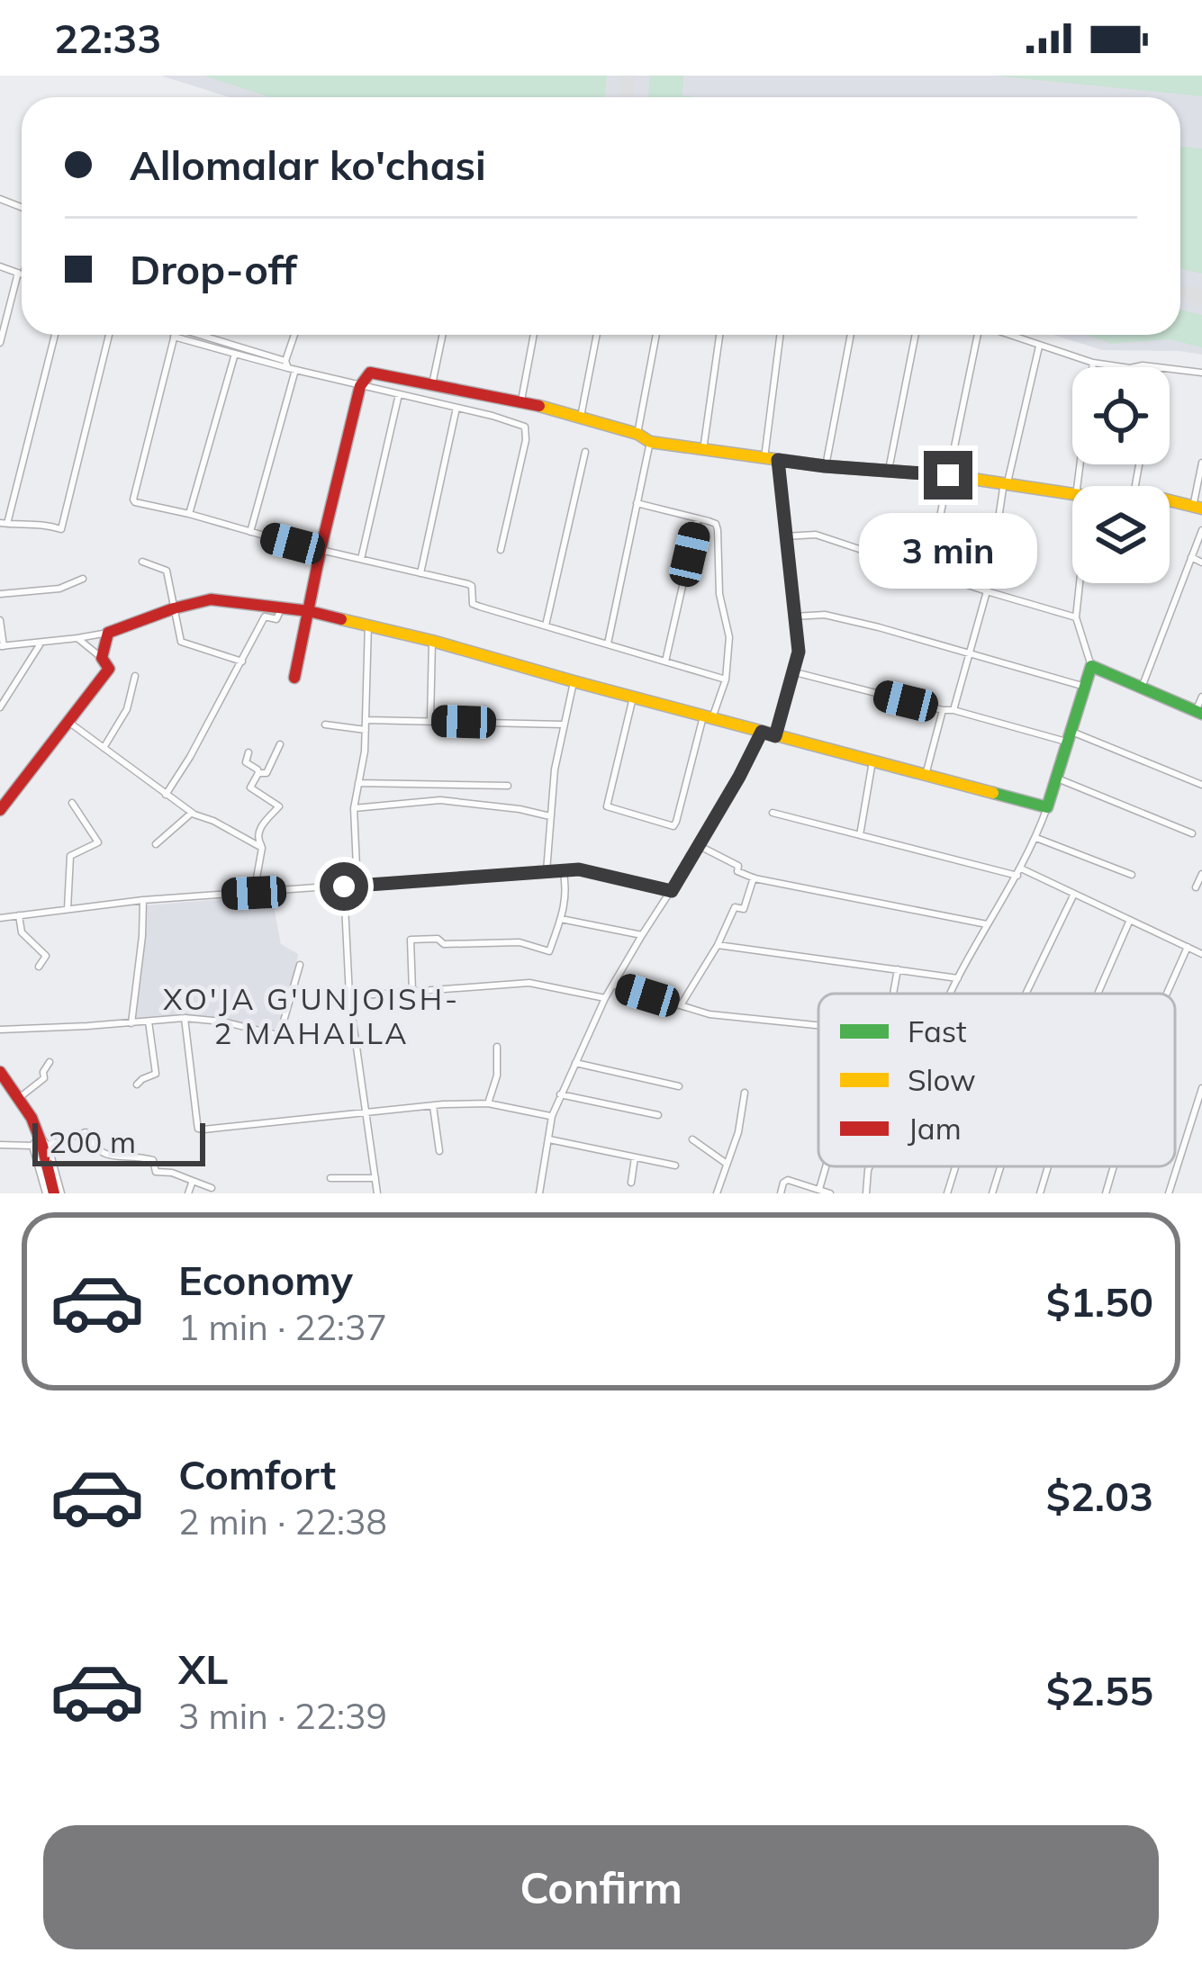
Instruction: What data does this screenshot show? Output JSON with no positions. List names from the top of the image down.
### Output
{
  "districts": ["XO'JA G'UNJOISH- 2 MAHALLA"],
  "legend": ["Fast", "Slow", "Jam"],
  "scale_bar": "200 m",
  "page": {
    "status": "22:33",
    "banner": ["Allomalar ko'chasi", "Drop-off"],
    "bubble": "3 min",
    "scale": "200 m",
    "list": [
      {
        "name": "Economy",
        "note": "1 min · 22:37",
        "value": "$1.50"
      },
      {
        "name": "Comfort",
        "note": "2 min · 22:38",
        "value": "$2.03"
      },
      {
        "name": "XL",
        "note": "3 min · 22:39",
        "value": "$2.55"
      }
    ],
    "buttons": "Confirm"
  }
}
